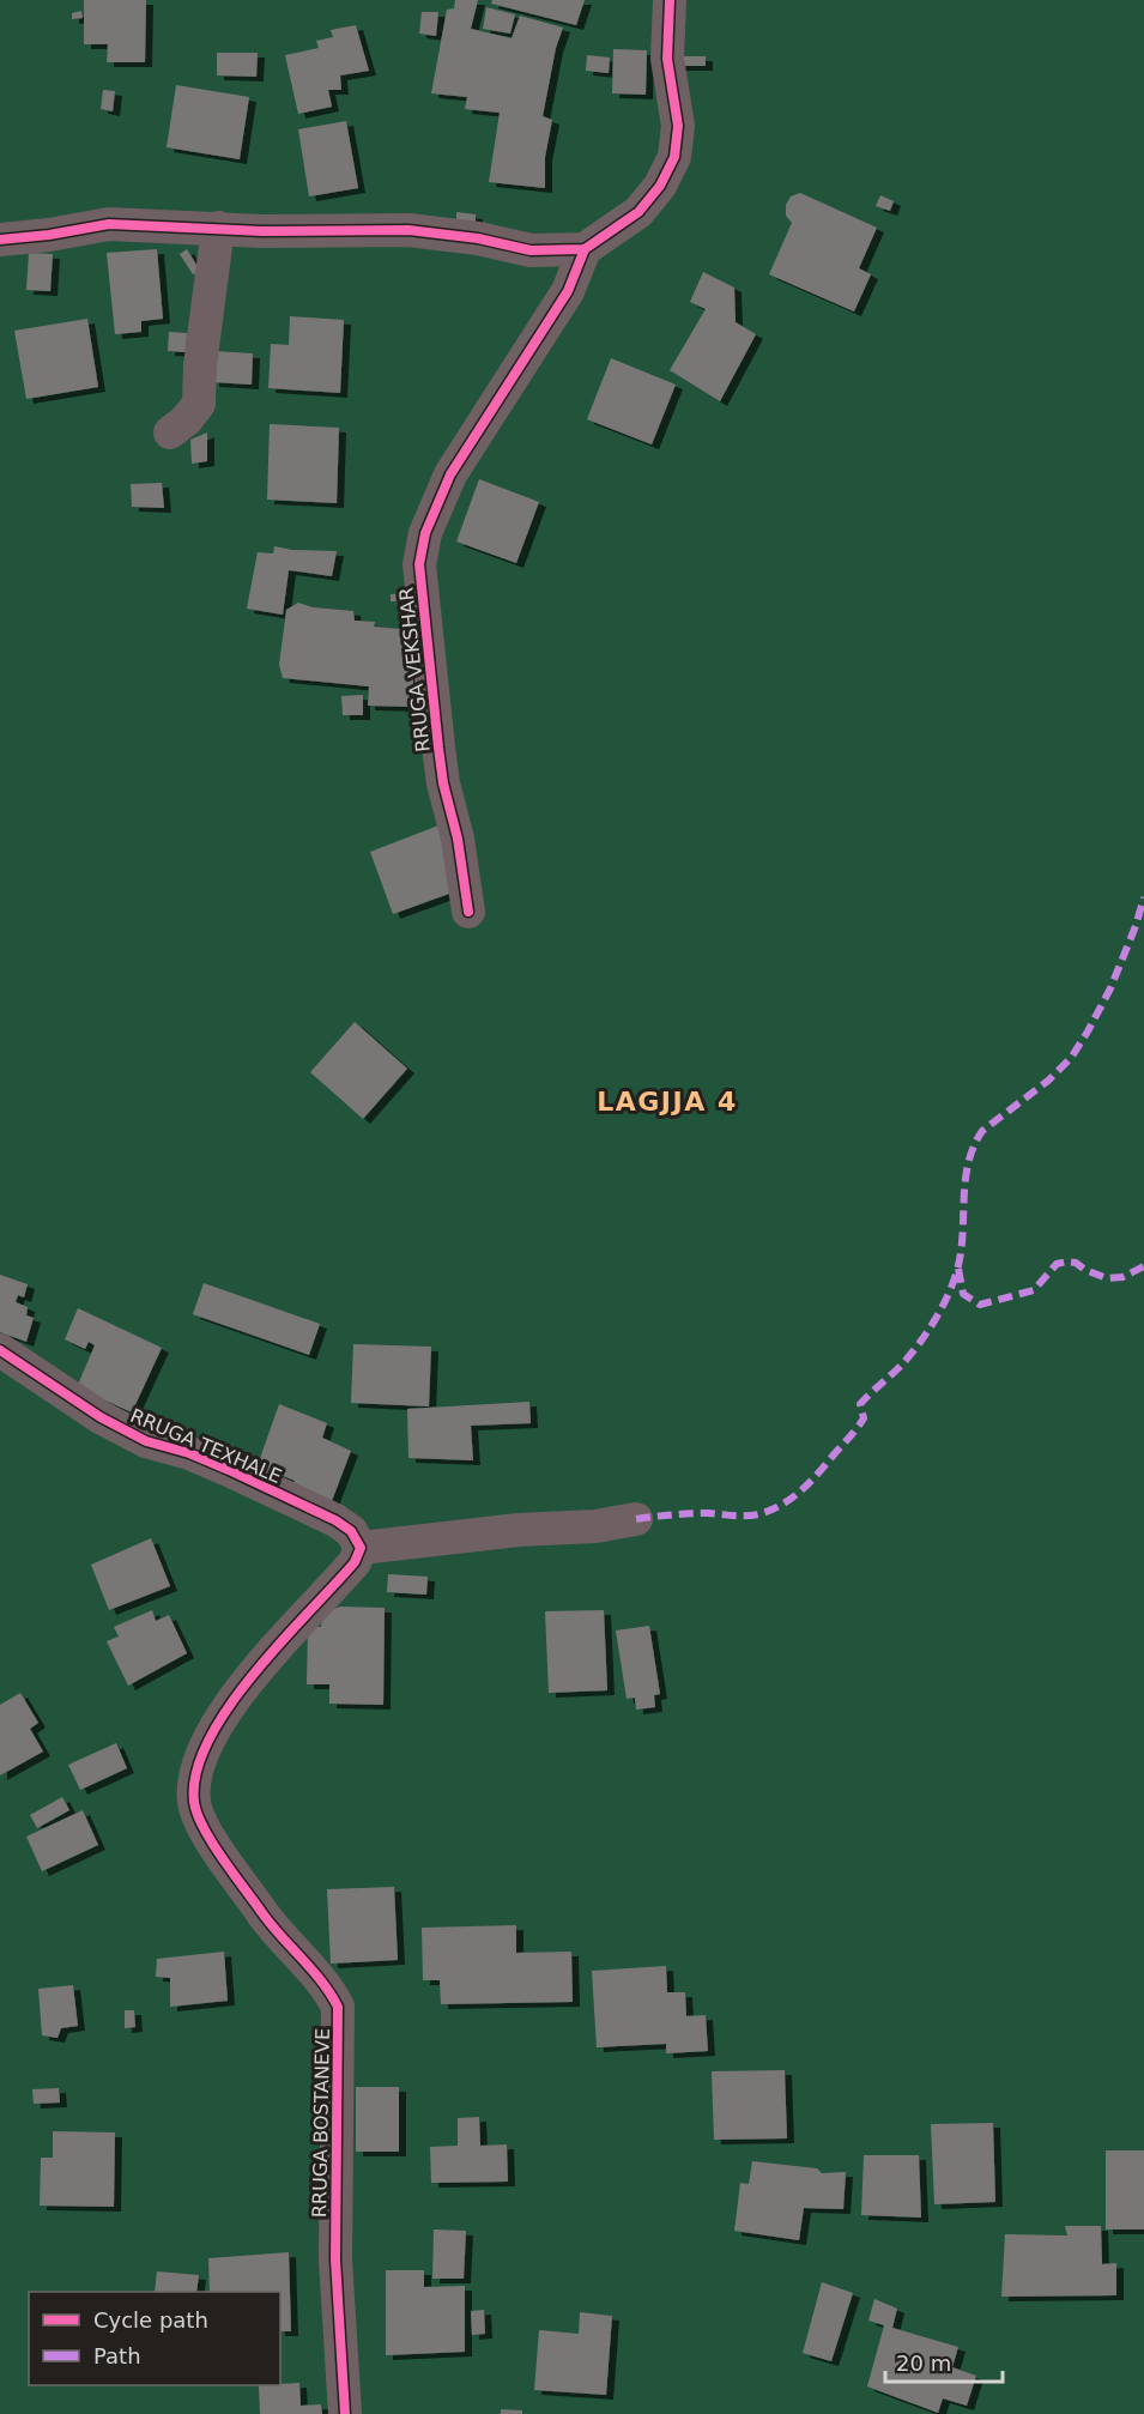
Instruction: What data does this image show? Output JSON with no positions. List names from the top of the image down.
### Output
{
  "streets": {
    "street": ["RRUGA VEKSHAR", "RRUGA TEXHALE", "RRUGA BOSTANEVE"]
  },
  "crossings": [
    ["RRUGA TEXHALE", "RRUGA BOSTANEVE"]
  ],
  "districts": ["LAGJJA 4"],
  "legend": ["Cycle path", "Path"],
  "scale_bar": "20 m"
}
